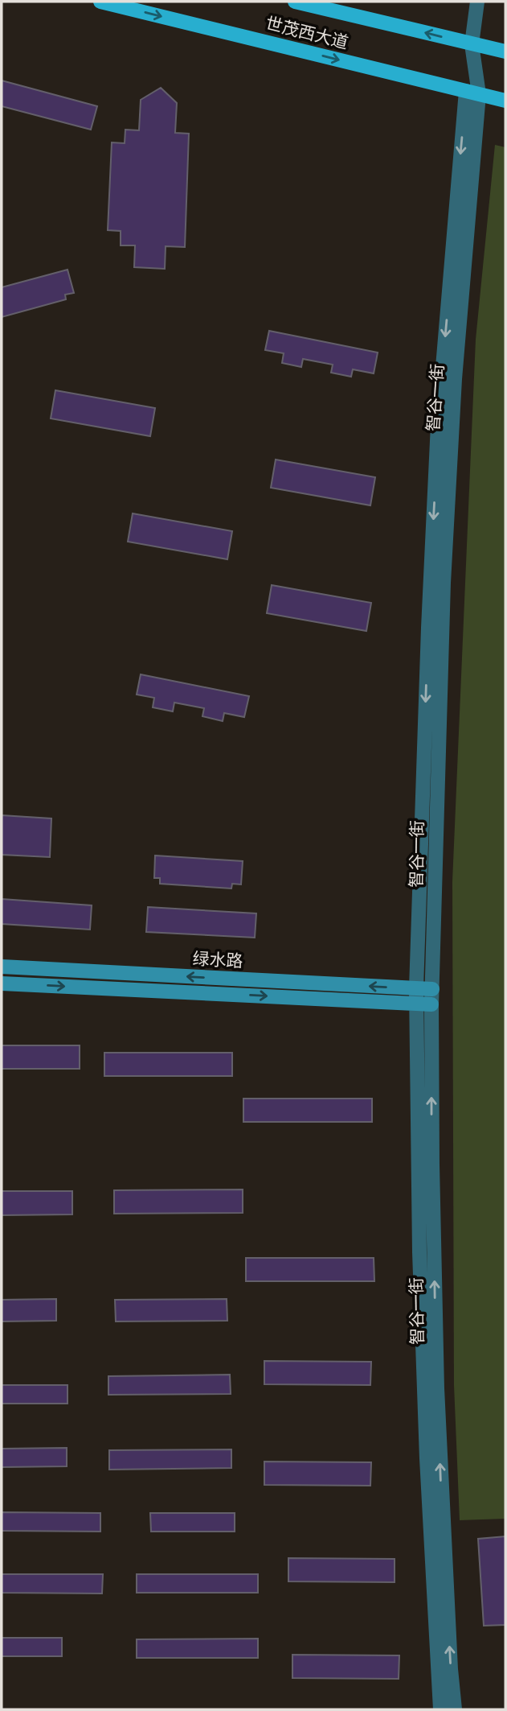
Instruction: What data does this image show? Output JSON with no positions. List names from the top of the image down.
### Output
{
  "streets": {
    "main road": ["世茂西大道", "绿水路"],
    "street": ["智谷一街"]
  },
  "crossings": [
    ["世茂西大道", "智谷一街"],
    ["智谷一街", "绿水路"]
  ]
}
